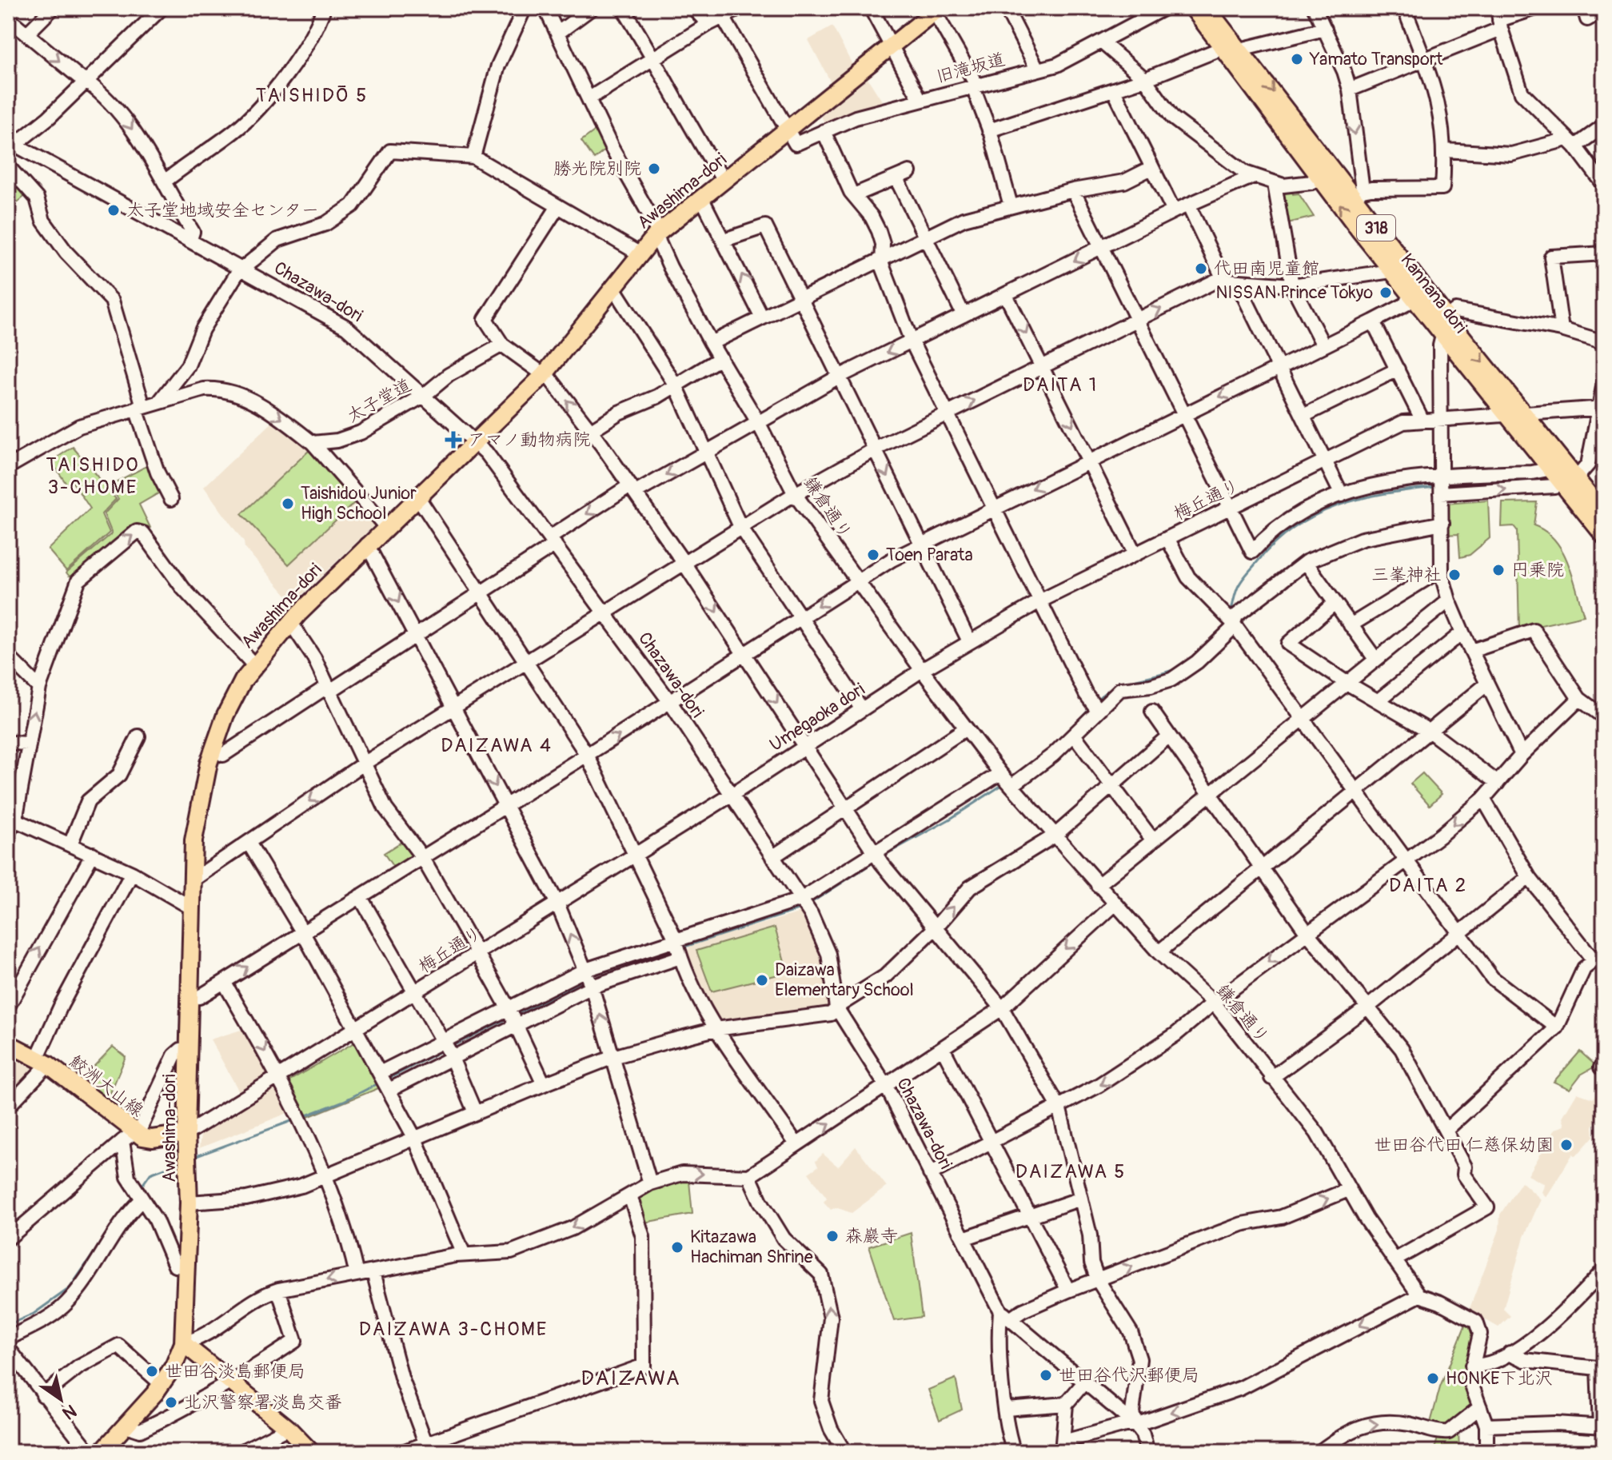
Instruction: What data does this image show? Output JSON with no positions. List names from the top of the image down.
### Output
{
  "streets": {
    "main road": [
      "Awashima-dori",
      "318",
      "Kannana dori",
      "鮫洲大山線"
    ],
    "street": [
      "旧滝坂道",
      "Chazawa-dori",
      "太子堂道",
      "梅丘通り",
      "鎌倉通り",
      "Umegaoka dori"
    ]
  },
  "crossings": [
    ["旧滝坂道", "Awashima-dori"],
    ["Awashima-dori", "Chazawa-dori"],
    ["Awashima-dori", "梅丘通り"],
    ["Awashima-dori", "鎌倉通り"],
    ["Awashima-dori", "鮫洲大山線"],
    ["Chazawa-dori", "太子堂道"],
    ["Chazawa-dori", "梅丘通り"],
    ["Chazawa-dori", "Umegaoka dori"],
    ["Kannana dori", "梅丘通り"],
    ["梅丘通り", "鎌倉通り"],
    ["梅丘通り", "Umegaoka dori"],
    ["梅丘通り", "鮫洲大山線"],
    ["鎌倉通り", "Umegaoka dori"]
  ],
  "districts": [
    "TAISHIDŌ 5",
    "DAITA 1",
    "TAISHIDO 3-CHOME",
    "DAIZAWA 4",
    "DAITA 2",
    "DAIZAWA 5",
    "DAIZAWA 3-CHOME",
    "DAIZAWA"
  ],
  "places": {
    "other": [
      "Yamato Transport",
      "勝光院別院",
      "太子堂地域安全センター",
      "代田南児童館",
      "NISSAN Prince Tokyo",
      "Taishidou Junior High School",
      "Toen Parata",
      "円乗院",
      "三峯神社",
      "Daizawa Elementary School",
      "世田谷代田 仁慈保幼園",
      "森巖寺",
      "Kitazawa Hachiman Shrine",
      "世田谷淡島郵便局",
      "世田谷代沢郵便局",
      "HONKE下北沢",
      "北沢警察署淡島交番"
    ],
    "health": ["アマノ動物病院"]
  },
  "north": "bottom right"
}
